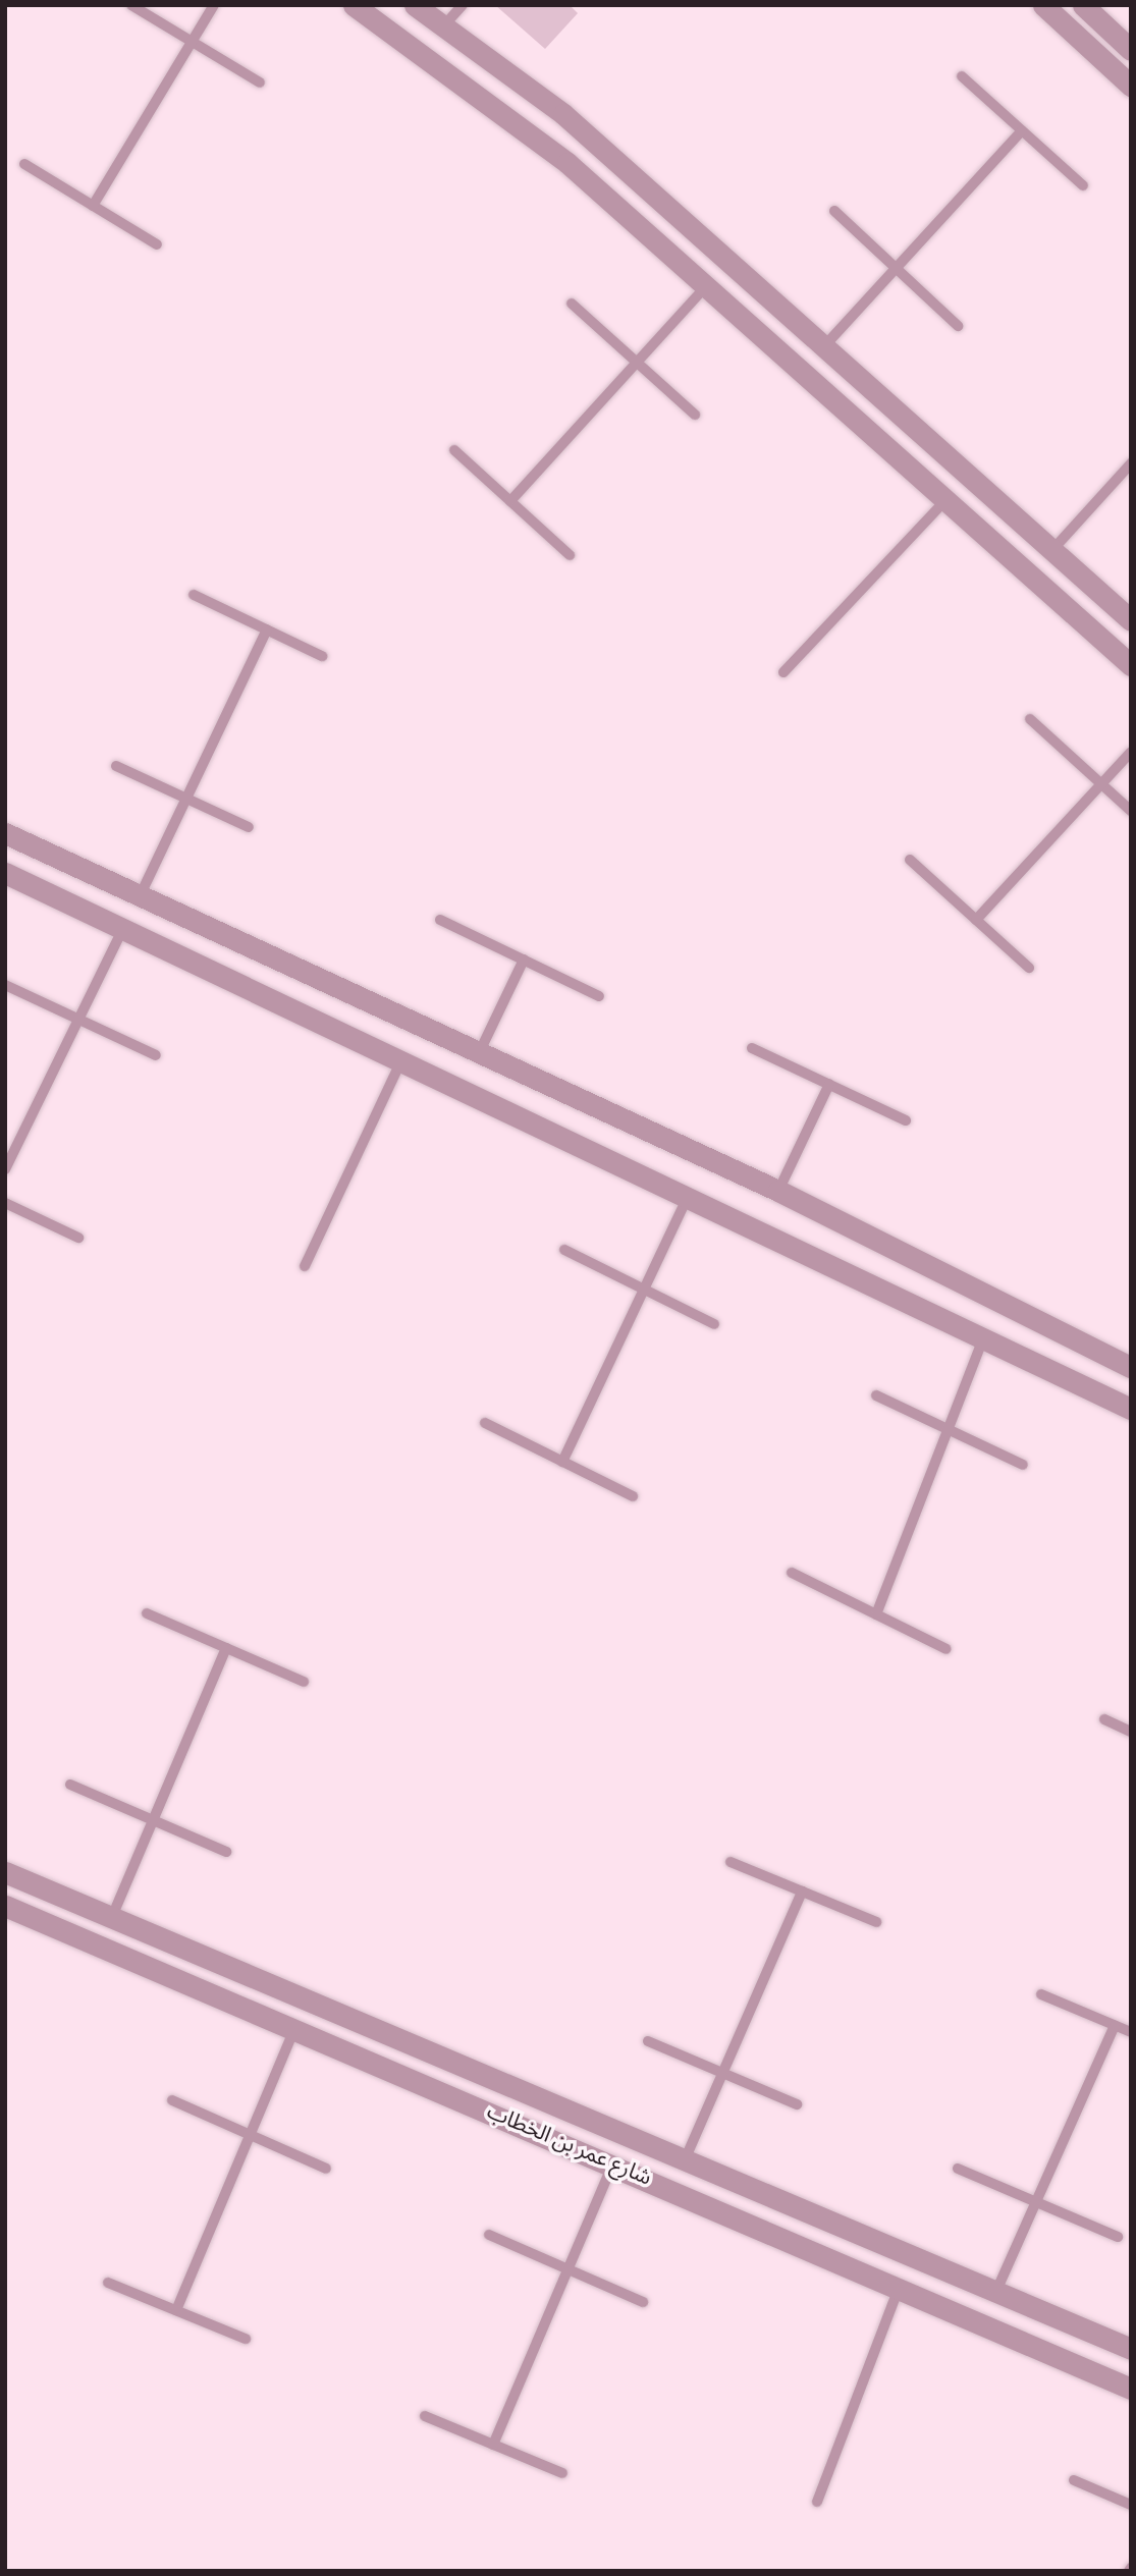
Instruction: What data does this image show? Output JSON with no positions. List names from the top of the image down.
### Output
{
  "streets": {
    "street": ["شارع عمر بن الخطاب"]
  }
}
